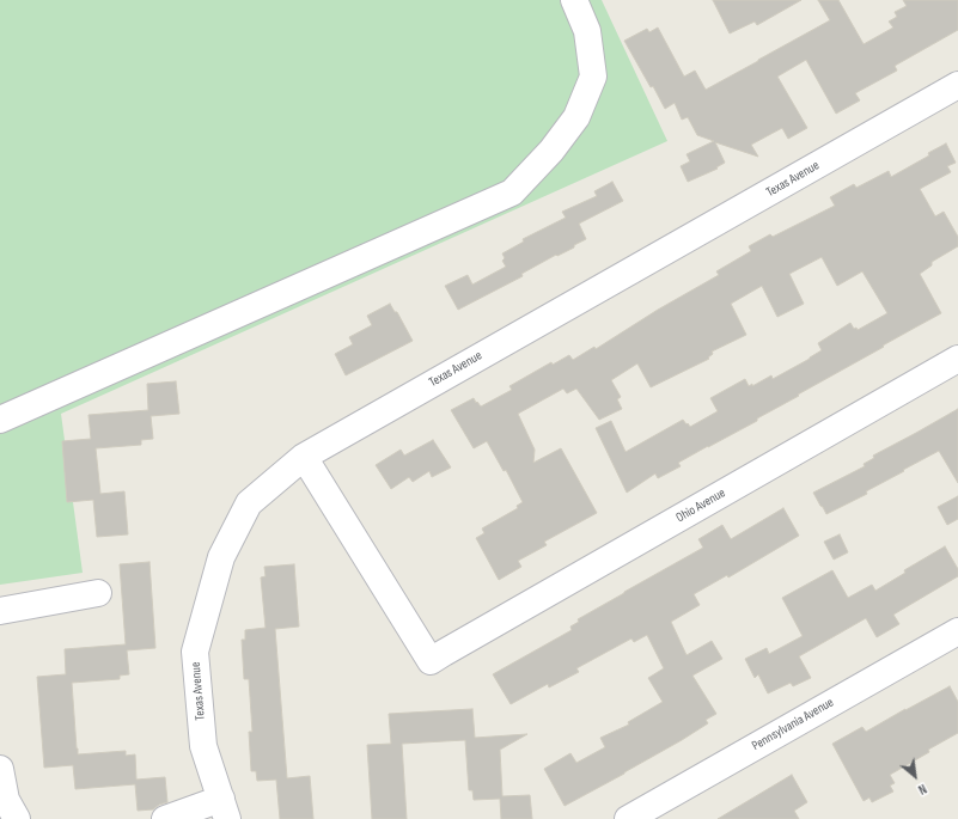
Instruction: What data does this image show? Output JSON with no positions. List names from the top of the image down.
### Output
{
  "streets": {
    "street": ["Texas Avenue", "Ohio Avenue", "Pennsylvania Avenue"]
  },
  "crossings": [
    ["Texas Avenue", "Ohio Avenue"]
  ],
  "north": "bottom right"
}
